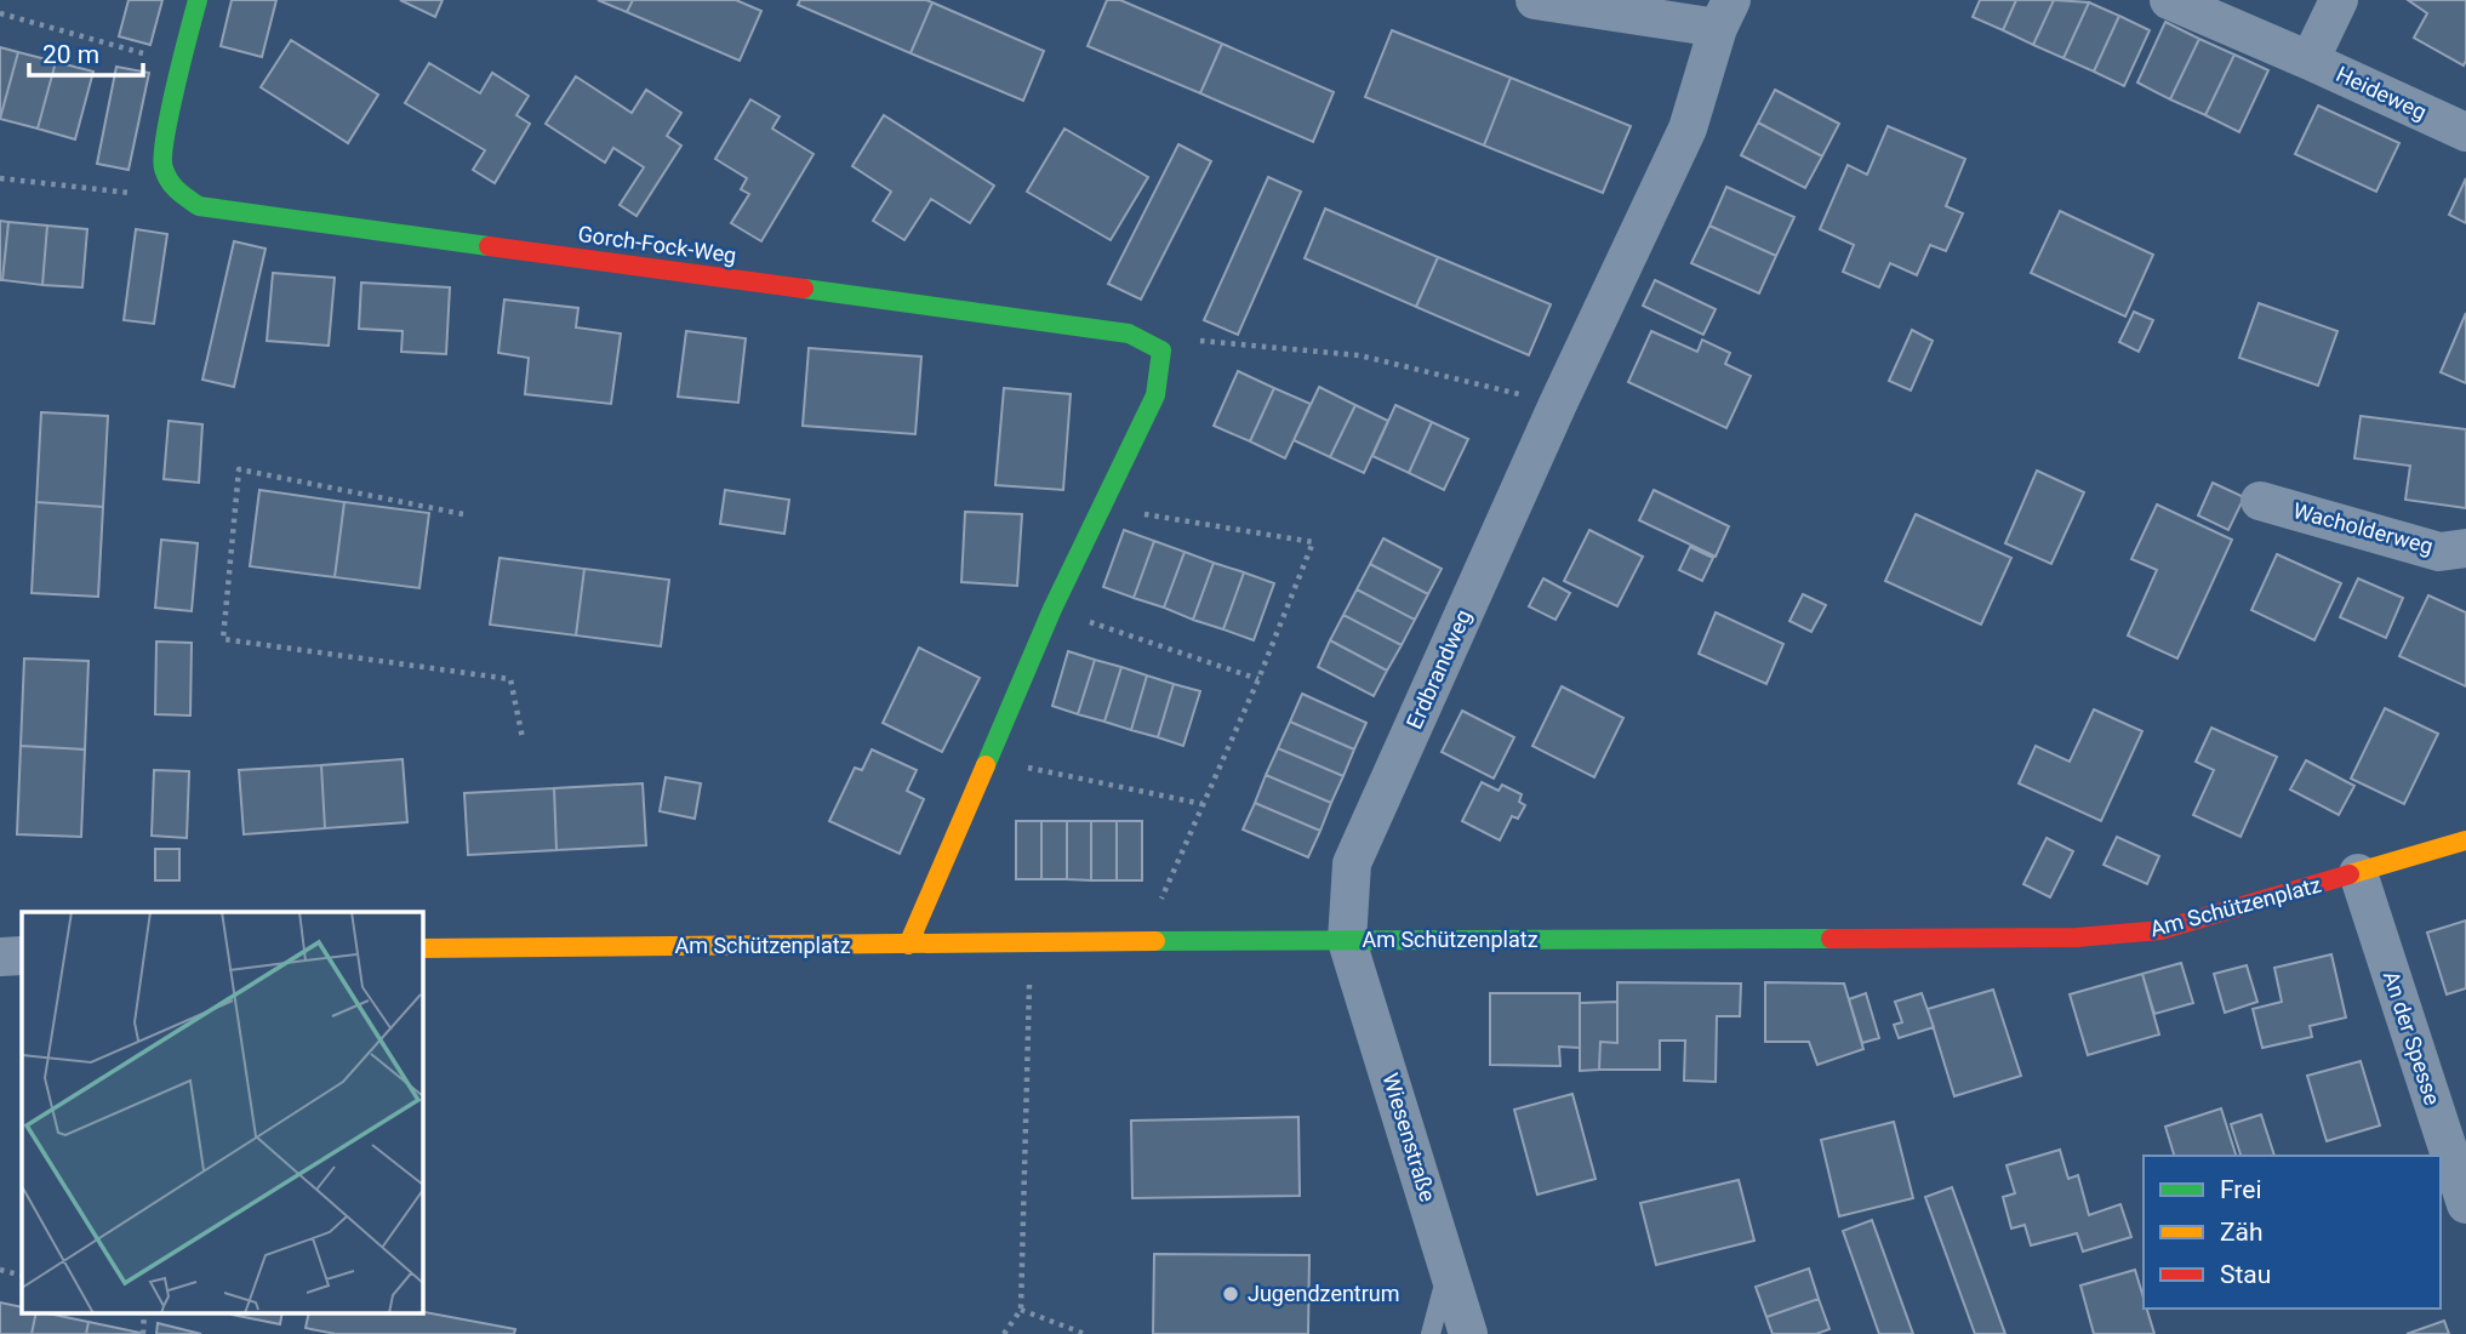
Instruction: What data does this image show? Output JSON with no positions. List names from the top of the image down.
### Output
{
  "streets": {
    "street": [
      "Heideweg",
      "Gorch-Fock-Weg",
      "Wacholderweg",
      "Erdbrandweg",
      "Am Schützenplatz",
      "An der Spesse",
      "Wiesenstraße"
    ]
  },
  "crossings": [
    ["Erdbrandweg", "Am Schützenplatz"],
    ["Erdbrandweg", "Wiesenstraße"],
    ["Am Schützenplatz", "An der Spesse"],
    ["Am Schützenplatz", "Wiesenstraße"]
  ],
  "places": ["Jugendzentrum"],
  "legend": ["Frei", "Zäh", "Stau"],
  "scale_bar": "20 m"
}
